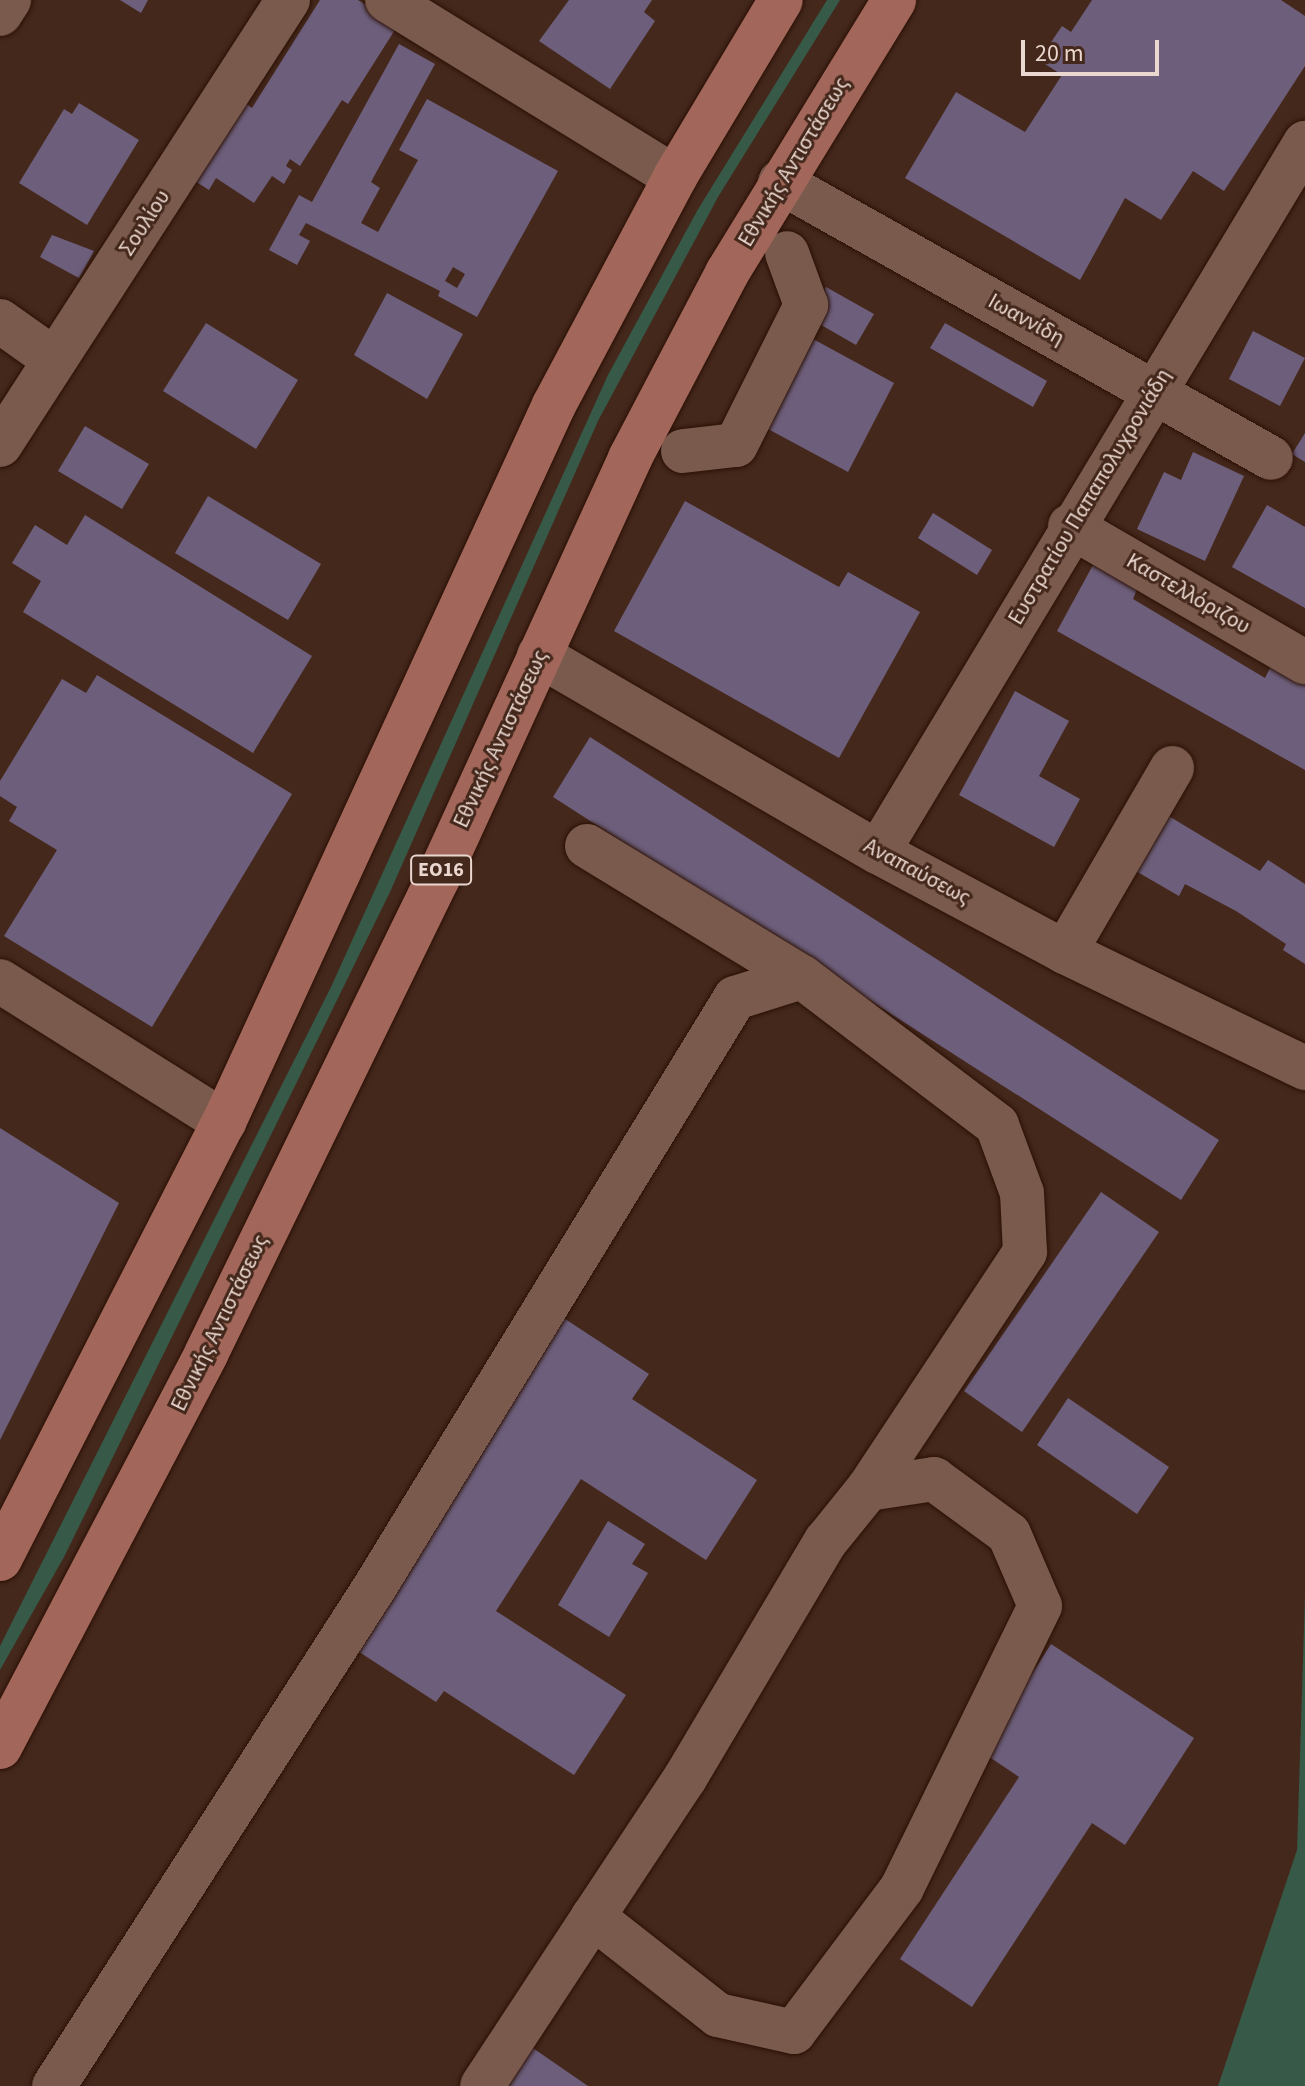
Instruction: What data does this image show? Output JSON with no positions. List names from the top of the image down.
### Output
{
  "streets": {
    "main road": ["Εθνικής Αντιστάσεως", "ΕΟ16"],
    "street": [
      "Σουλίου",
      "Ιωαννίδη",
      "Ευστρατίου Παπαπολυχρονιάδη",
      "Καστελλόριζου",
      "Αναπαύσεως"
    ]
  },
  "crossings": [
    ["Εθνικής Αντιστάσεως", "Ιωαννίδη"],
    ["Εθνικής Αντιστάσεως", "Αναπαύσεως"],
    ["Ιωαννίδη", "Ευστρατίου Παπαπολυχρονιάδη"],
    ["Ευστρατίου Παπαπολυχρονιάδη", "Καστελλόριζου"],
    ["Ευστρατίου Παπαπολυχρονιάδη", "Αναπαύσεως"]
  ],
  "scale_bar": "20 m"
}
